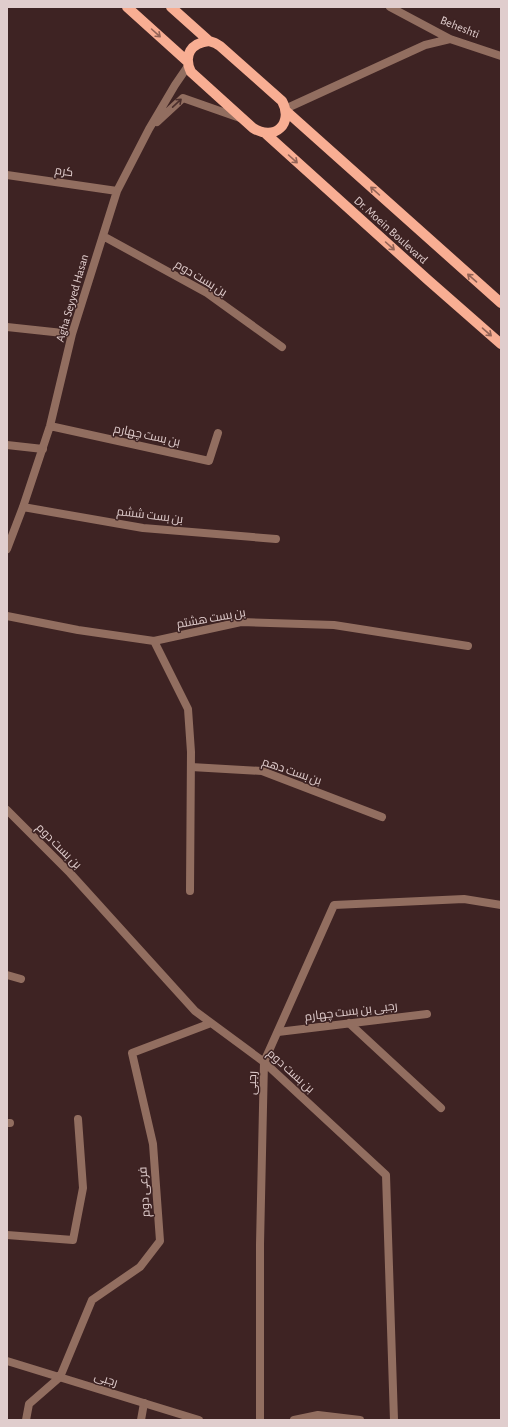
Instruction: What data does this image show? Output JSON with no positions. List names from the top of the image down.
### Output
{
  "streets": {
    "main road": ["Dr. Moein Boulevard"],
    "street": [
      "Beheshti",
      "کرم",
      "بن بست دوم",
      "Agha Seyyed Hasan",
      "بن بست چهارم",
      "بن بست ششم",
      "بن بست هشتم",
      "بن بست دهم",
      "رجبی بن بست چهارم",
      "رجبی",
      "فرعی دوم"
    ]
  },
  "crossings": [
    ["کرم", "Agha Seyyed Hasan"],
    ["Dr. Moein Boulevard", "Agha Seyyed Hasan"],
    ["بن بست دوم", "Agha Seyyed Hasan"],
    ["بن بست دوم", "رجبی"],
    ["بن بست دوم", "فرعی دوم"],
    ["Agha Seyyed Hasan", "بن بست چهارم"],
    ["Agha Seyyed Hasan", "بن بست ششم"],
    ["رجبی بن بست چهارم", "رجبی"],
    ["رجبی", "فرعی دوم"]
  ]
}
